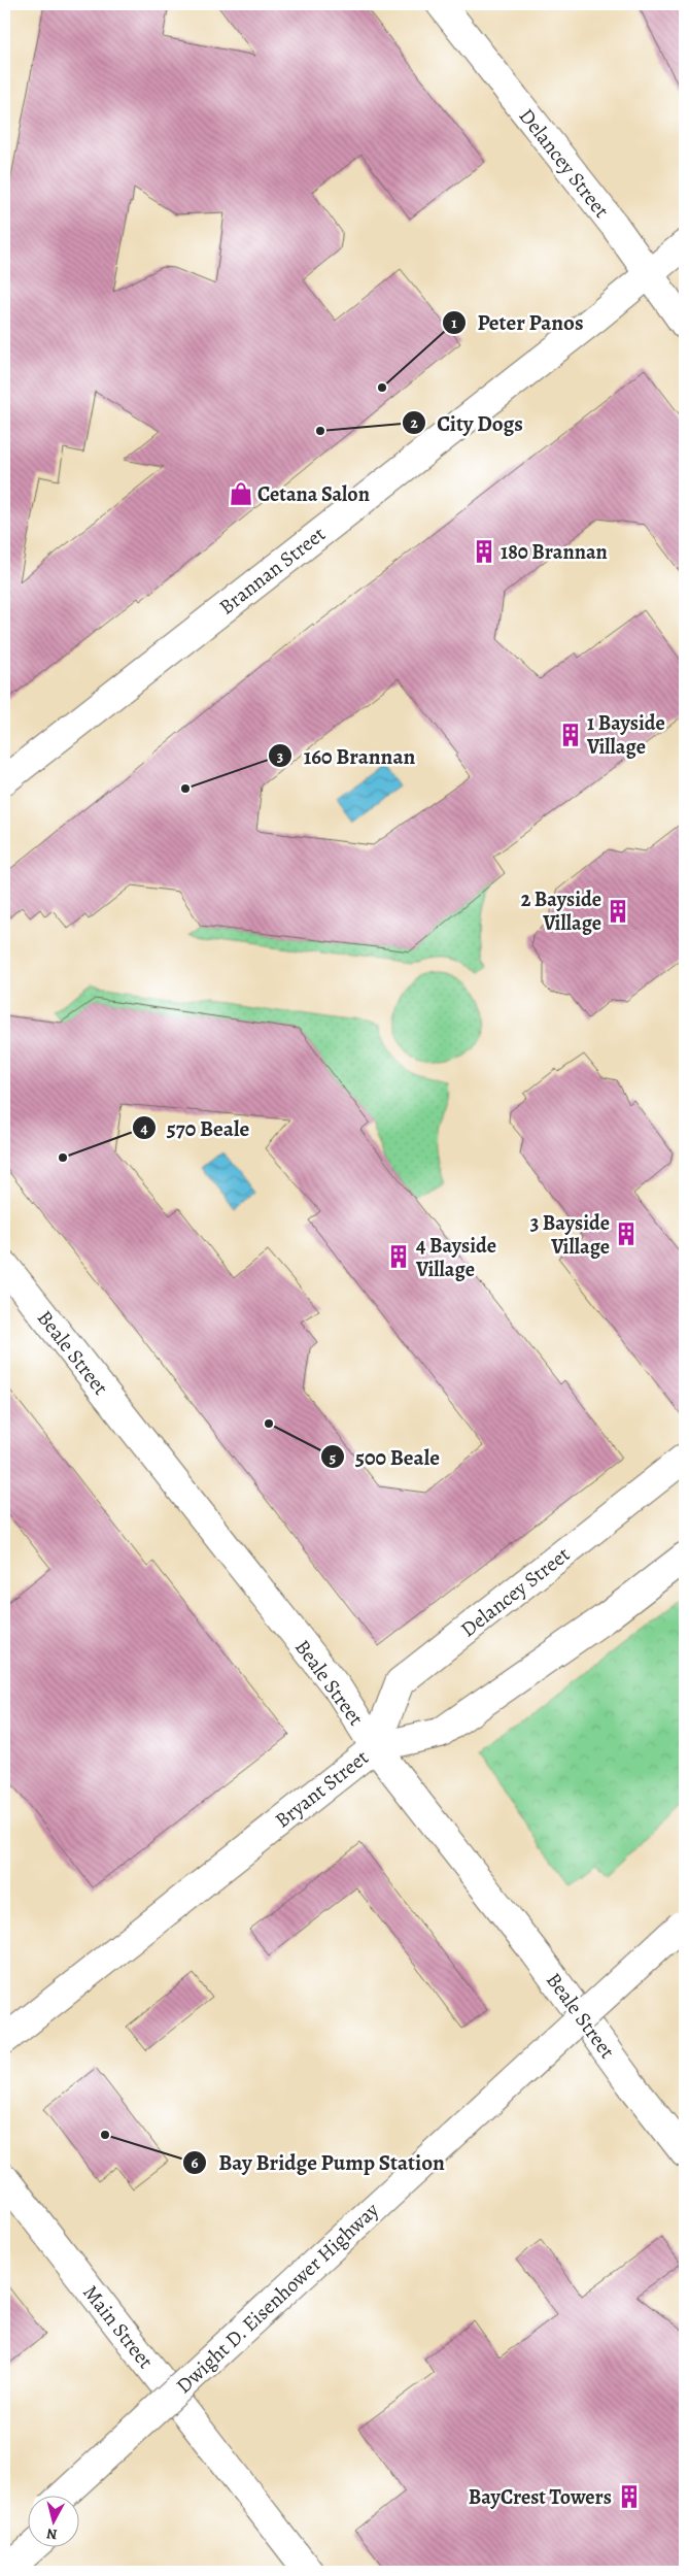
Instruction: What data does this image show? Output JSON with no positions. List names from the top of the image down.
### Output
{
  "streets": {
    "main road": [
      "Delancey Street",
      "Brannan Street",
      "Beale Street",
      "Bryant Street",
      "Dwight D. Eisenhower Highway",
      "Main Street"
    ]
  },
  "crossings": [
    ["Delancey Street", "Brannan Street"],
    ["Delancey Street", "Beale Street"],
    ["Delancey Street", "Bryant Street"],
    ["Beale Street", "Bryant Street"]
  ],
  "places": {
    "other": [
      "Peter Panos",
      "City Dogs",
      "160 Brannan",
      "570 Beale",
      "500 Beale",
      "Bay Bridge Pump Station"
    ],
    "shop": ["Cetana Salon"],
    "building": [
      "180 Brannan",
      "1 Bayside Village",
      "2 Bayside Village",
      "3 Bayside Village",
      "4 Bayside Village",
      "BayCrest Towers"
    ]
  },
  "north": "bottom"
}
